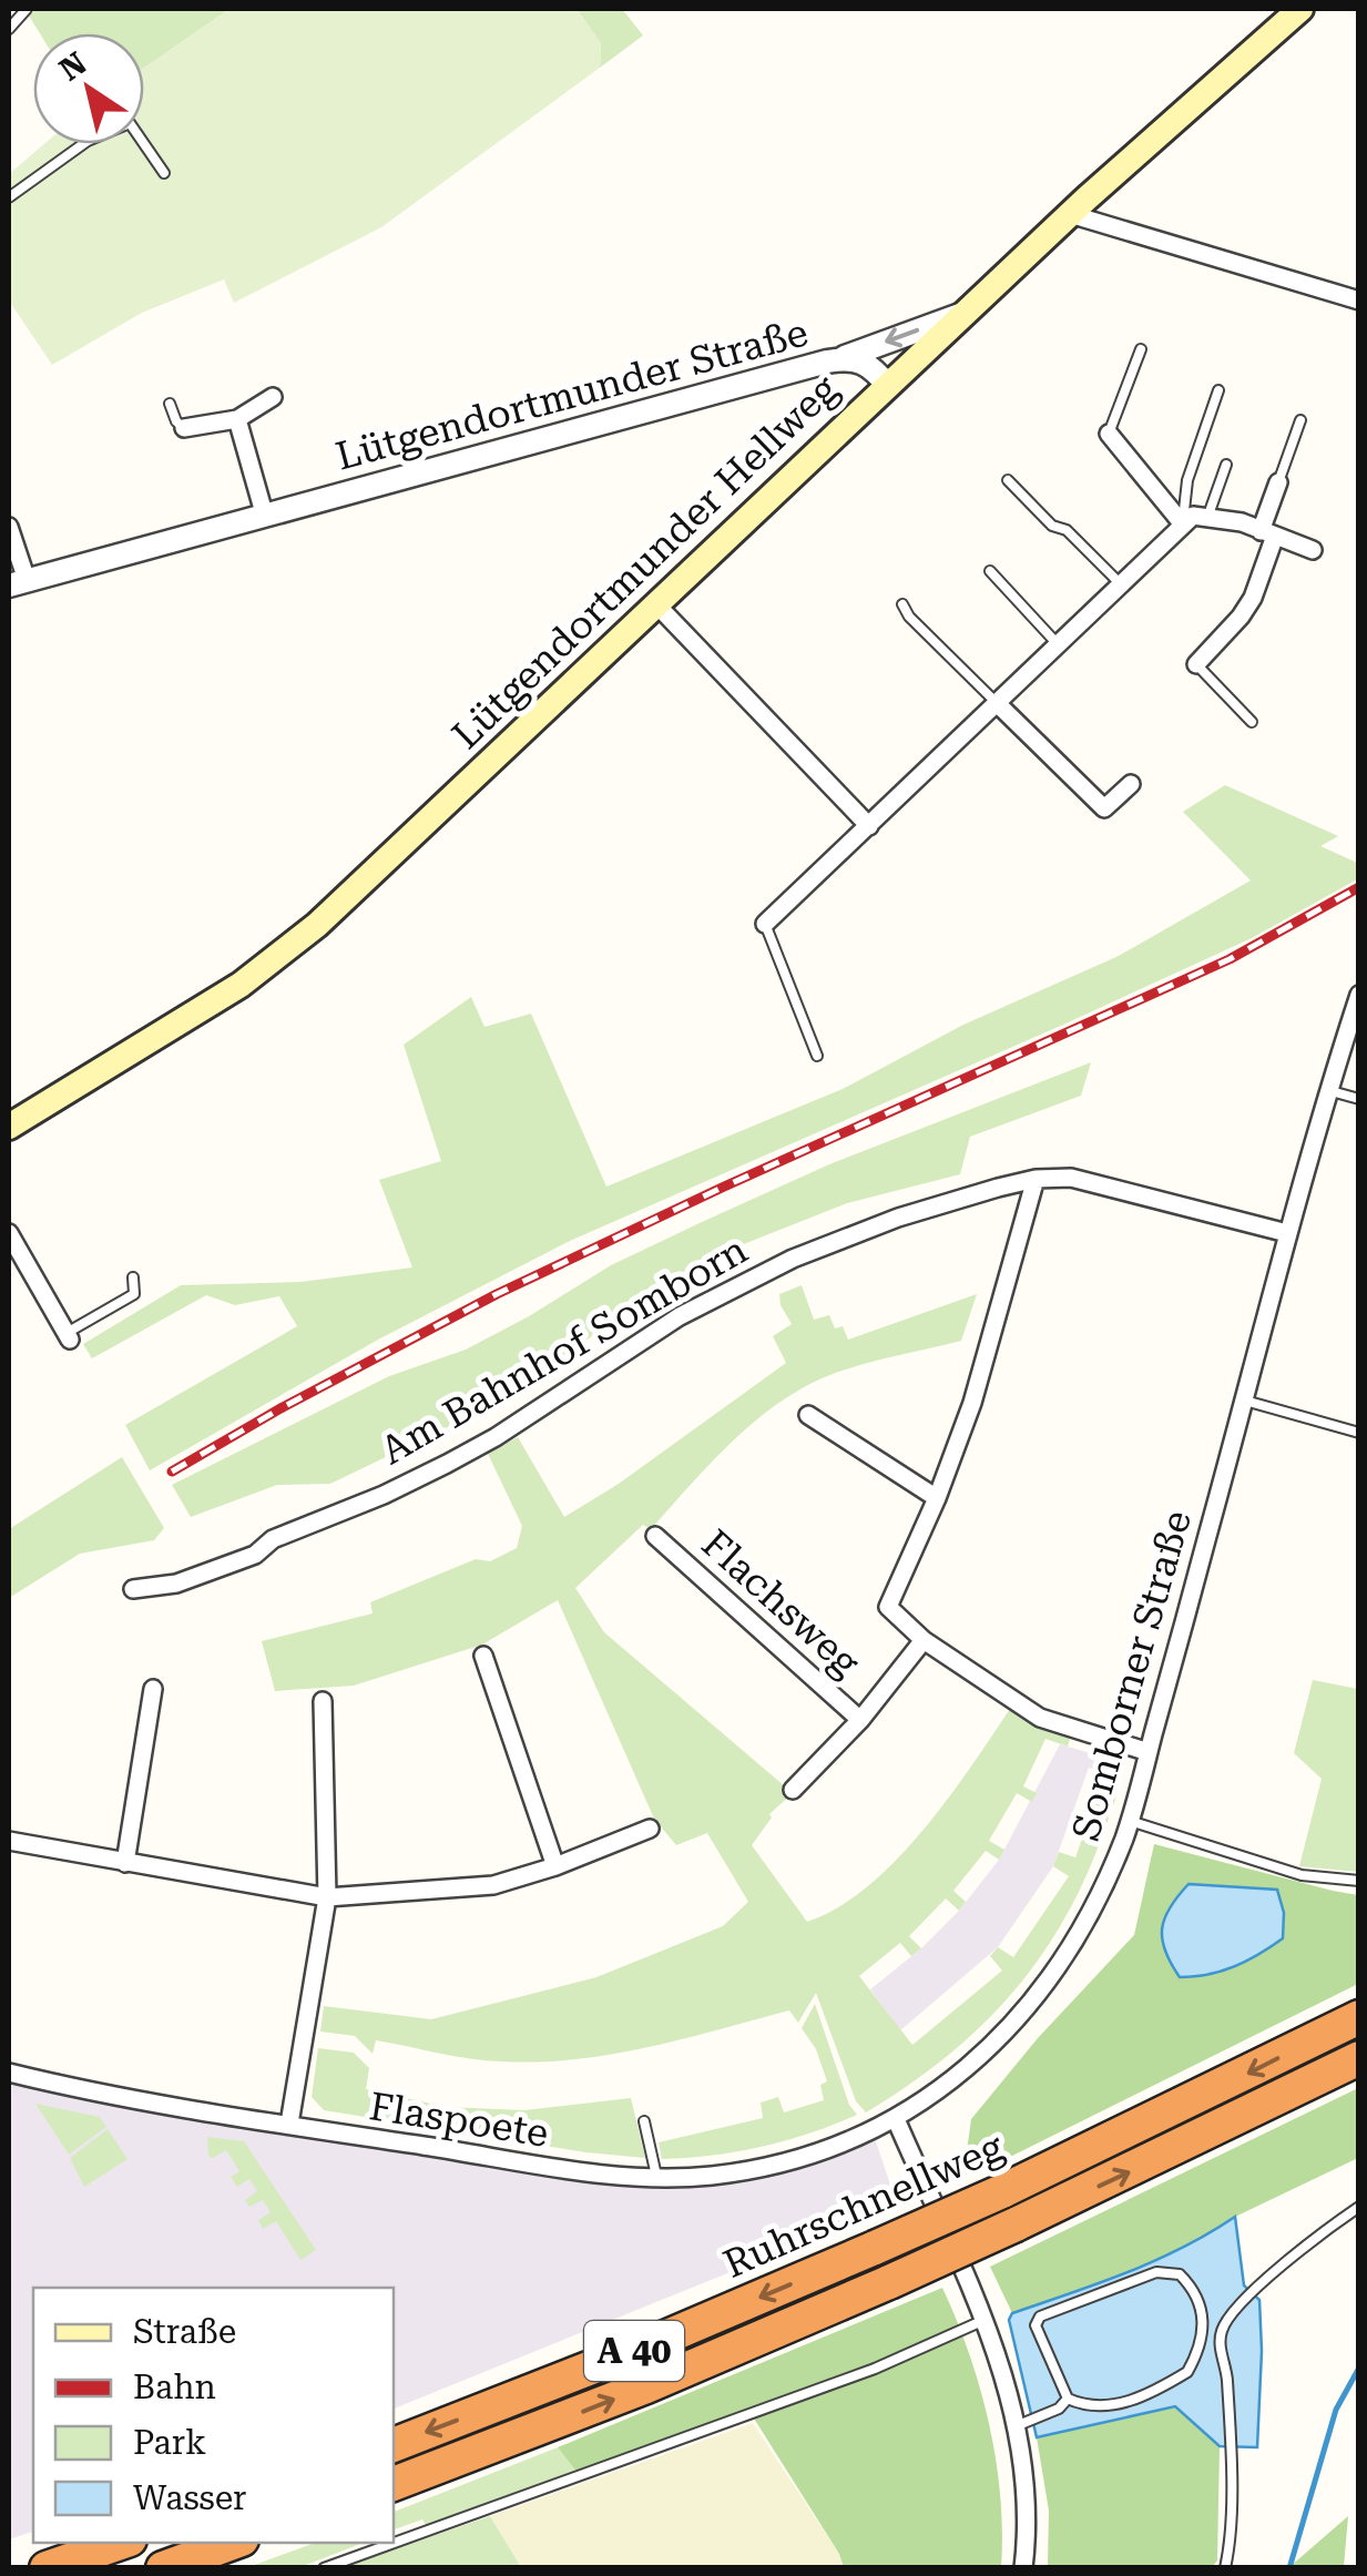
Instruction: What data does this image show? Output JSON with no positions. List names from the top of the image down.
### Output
{
  "streets": {
    "highway": ["Ruhrschnellweg", "A 40"],
    "main road": ["Lütgendortmunder Hellweg"],
    "street": [
      "Lütgendortmunder Straße",
      "Am Bahnhof Somborn",
      "Flachsweg",
      "Somborner Straße",
      "Flaspoete"
    ]
  },
  "crossings": [
    ["Lütgendortmunder Straße", "Lütgendortmunder Hellweg"],
    ["Am Bahnhof Somborn", "Somborner Straße"],
    ["Somborner Straße", "Flaspoete"]
  ],
  "legend": [
    "Straße",
    "Bahn",
    "Park",
    "Wasser"
  ],
  "north": "top left"
}
